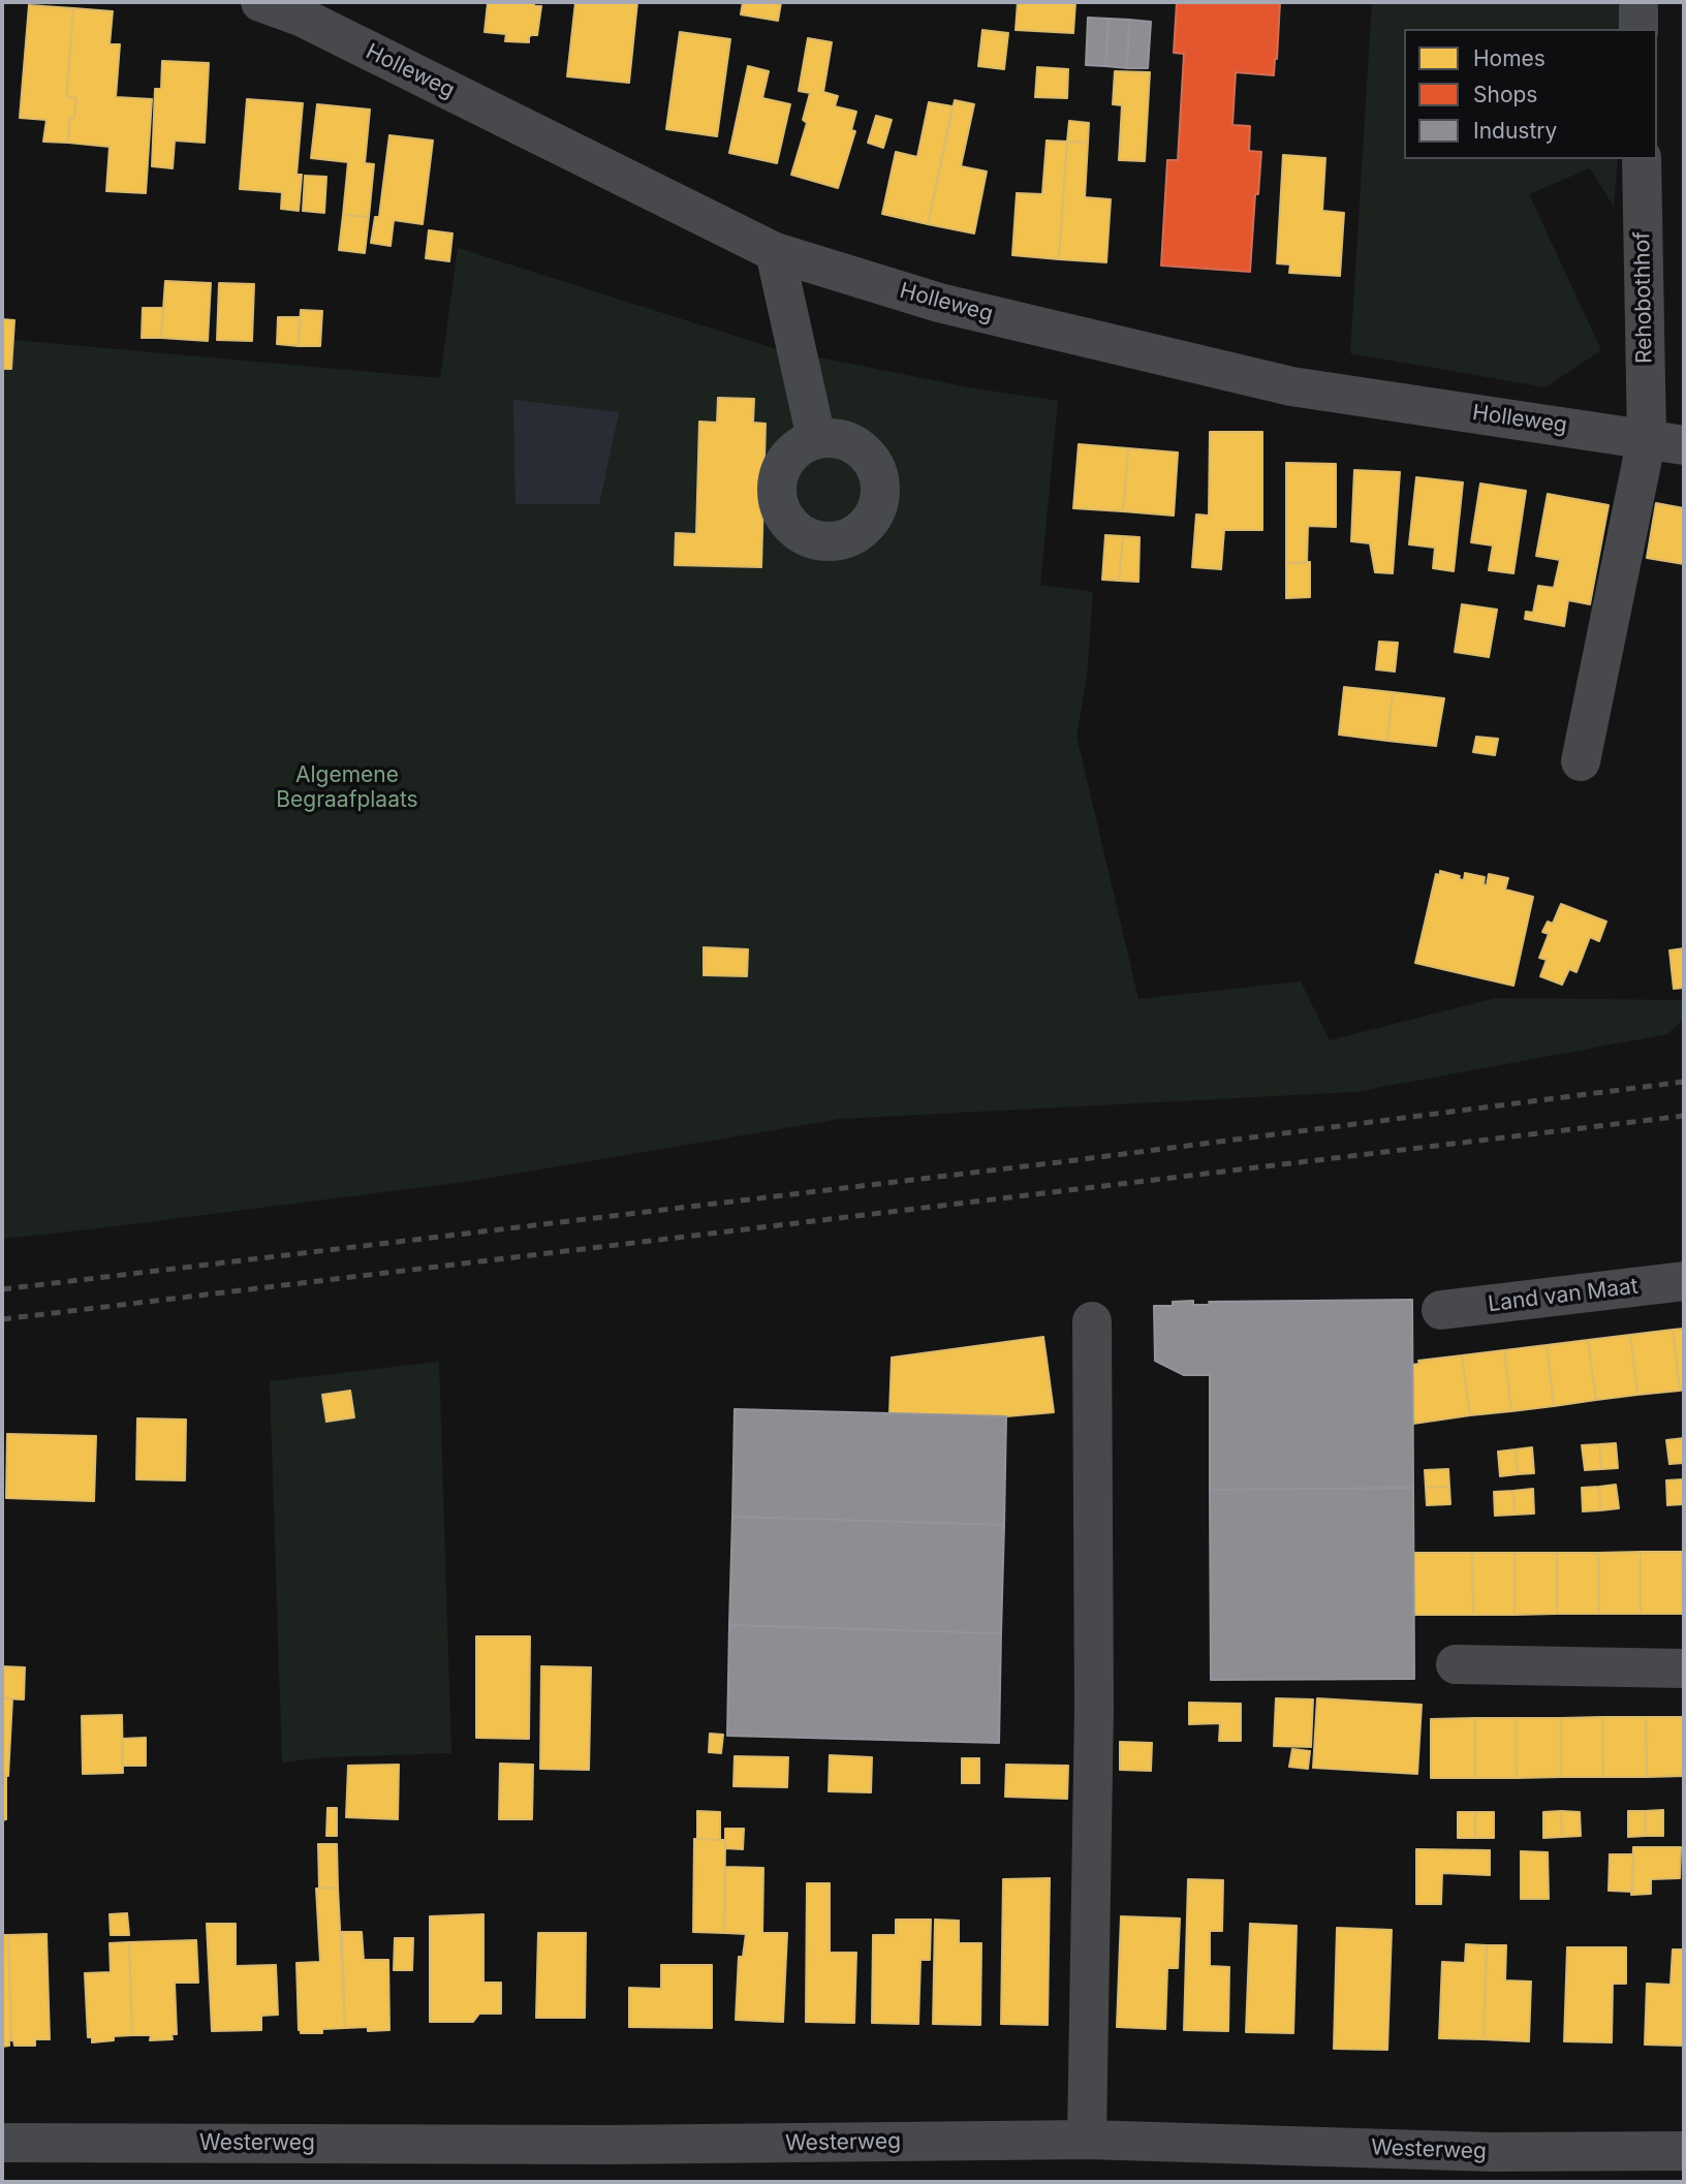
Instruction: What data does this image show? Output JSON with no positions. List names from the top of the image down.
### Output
{
  "streets": {
    "street": [
      "Holleweg",
      "Rehobothhof",
      "Land van Maat",
      "Westerweg"
    ]
  },
  "crossings": [
    ["Holleweg", "Rehobothhof"]
  ],
  "parks": ["Algemene Begraafplaats"],
  "legend": ["Homes", "Shops", "Industry"]
}
